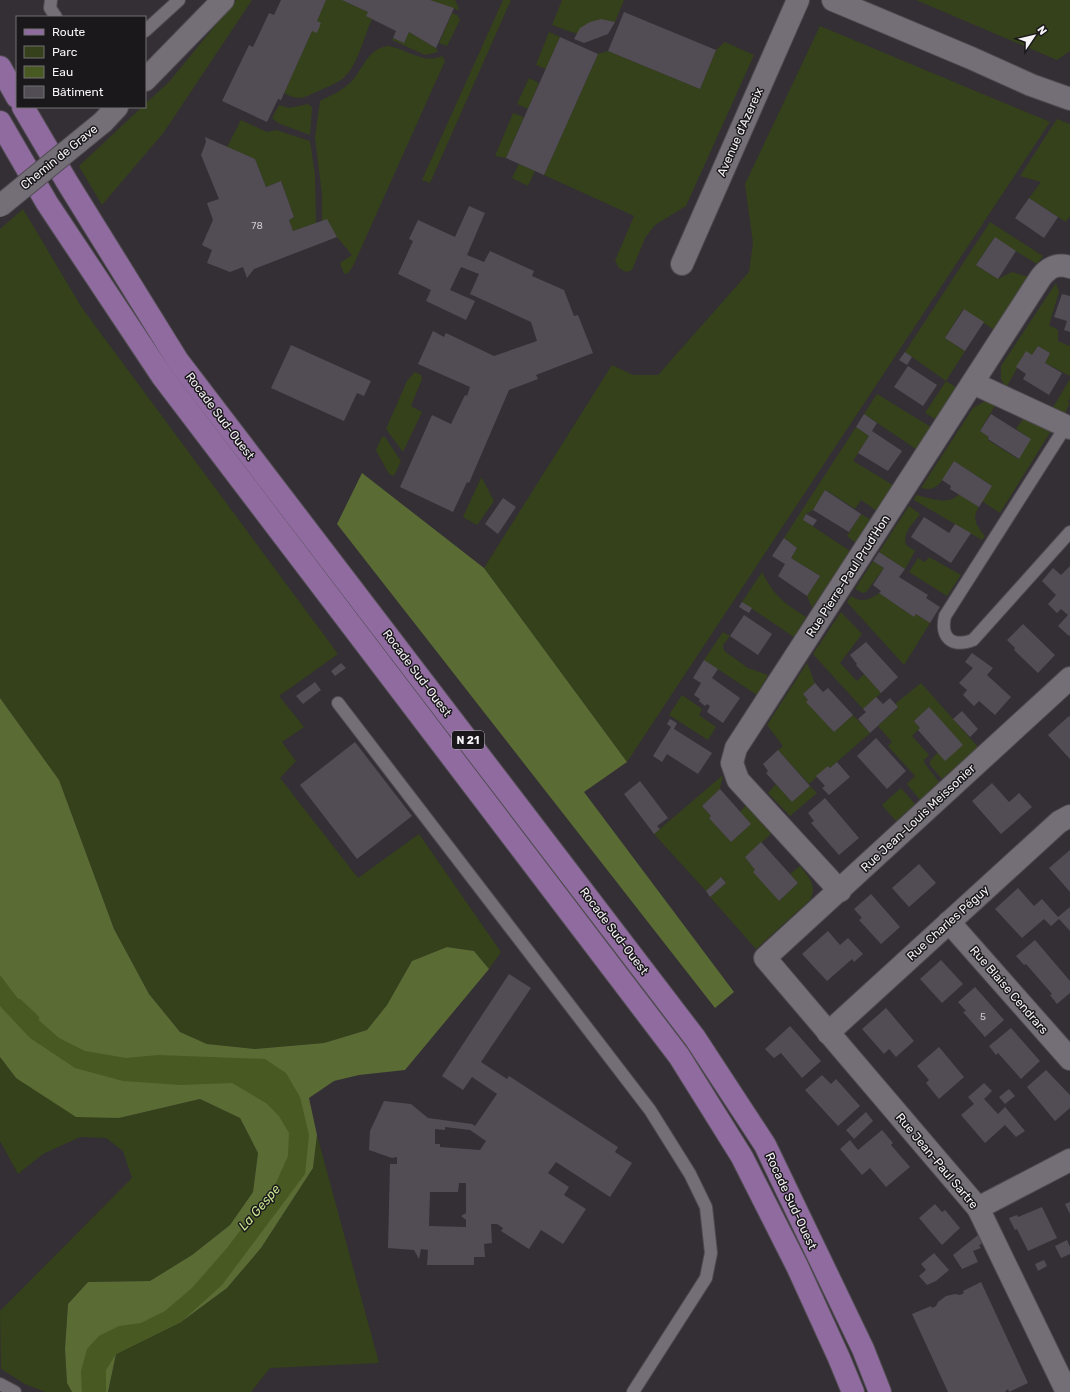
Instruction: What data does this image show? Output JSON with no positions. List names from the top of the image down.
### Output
{
  "streets": {
    "main road": ["Rocade Sud-Ouest", "N 21"],
    "street": [
      "Avenue d'Azereix",
      "Chemin de Grave",
      "Rue Pierre-Paul Prud'Hon",
      "Rue Jean-Louis Meissonier",
      "Rue Charles Péguy",
      "Rue Blaise Cendrars",
      "Rue Jean-Paul Sartre"
    ]
  },
  "crossings": [
    ["Rue Pierre-Paul Prud'Hon", "Rue Jean-Louis Meissonier"],
    ["Rue Jean-Louis Meissonier", "Rue Jean-Paul Sartre"],
    ["Rue Charles Péguy", "Rue Blaise Cendrars"],
    ["Rue Charles Péguy", "Rue Jean-Paul Sartre"]
  ],
  "water": ["La Gespe"],
  "house_numbers": ["78", "5"],
  "legend": [
    "Route",
    "Parc",
    "Eau",
    "Bâtiment"
  ],
  "north": "top right"
}
